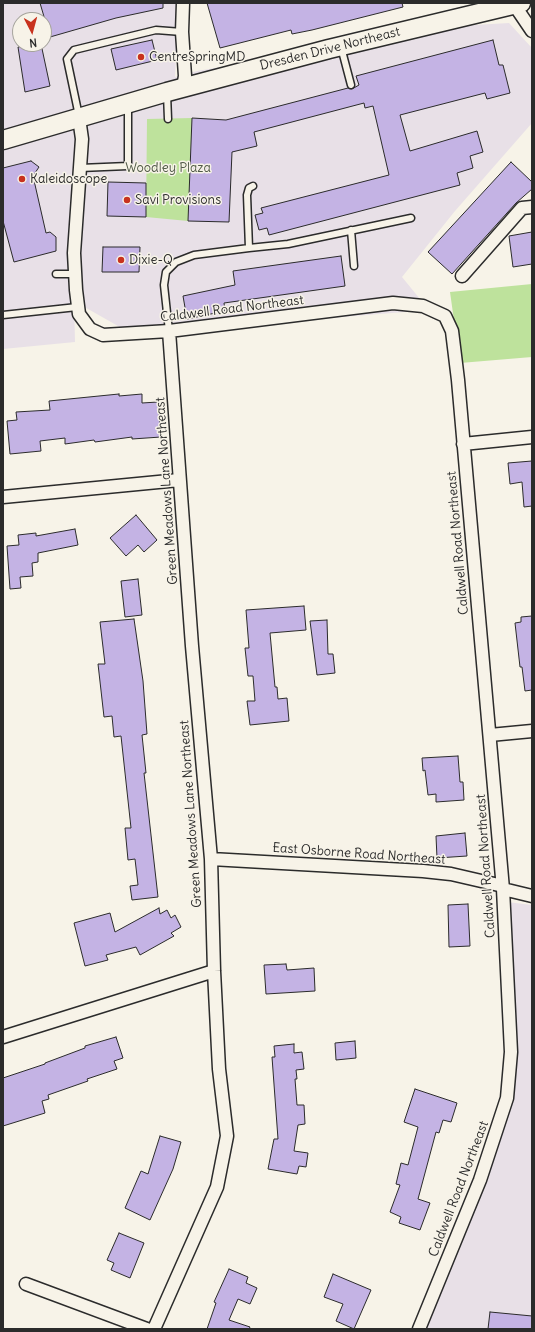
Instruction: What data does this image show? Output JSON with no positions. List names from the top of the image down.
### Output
{
  "streets": {
    "street": [
      "Dresden Drive Northeast",
      "Caldwell Road Northeast",
      "Green Meadows Lane Northeast",
      "East Osborne Road Northeast"
    ]
  },
  "crossings": [
    ["Dresden Drive Northeast", "Caldwell Road Northeast"],
    ["Caldwell Road Northeast", "Green Meadows Lane Northeast"],
    ["Caldwell Road Northeast", "East Osborne Road Northeast"],
    ["Green Meadows Lane Northeast", "East Osborne Road Northeast"]
  ],
  "parks": ["Woodley Plaza"],
  "places": [
    "CentreSpringMD",
    "Kaleidoscope",
    "Savi Provisions",
    "Dixie-Q"
  ],
  "north": "bottom"
}
